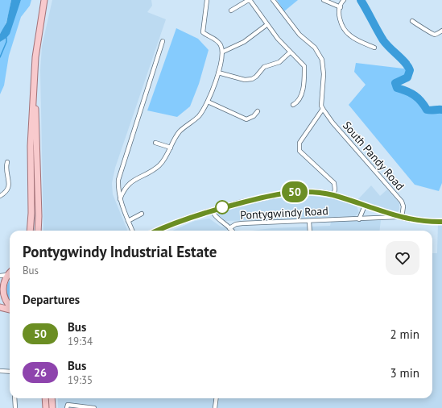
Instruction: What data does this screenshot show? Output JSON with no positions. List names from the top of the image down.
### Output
{
  "streets": {
    "main road": ["Pontygwindy Road"],
    "street": ["South Pandy Road"]
  },
  "crossings": [
    ["South Pandy Road", "Pontygwindy Road"]
  ],
  "lines": ["bus line 50"],
  "page": {
    "on_map": "50",
    "heading": [
      ["Pontygwindy Industrial Estate", "Bus"],
      "Departures"
    ],
    "list": [
      {
        "mark": "50",
        "name": "Bus",
        "note": "19:34",
        "value": "2 min"
      },
      {
        "mark": "26",
        "name": "Bus",
        "note": "19:35",
        "value": "3 min"
      }
    ]
  }
}
